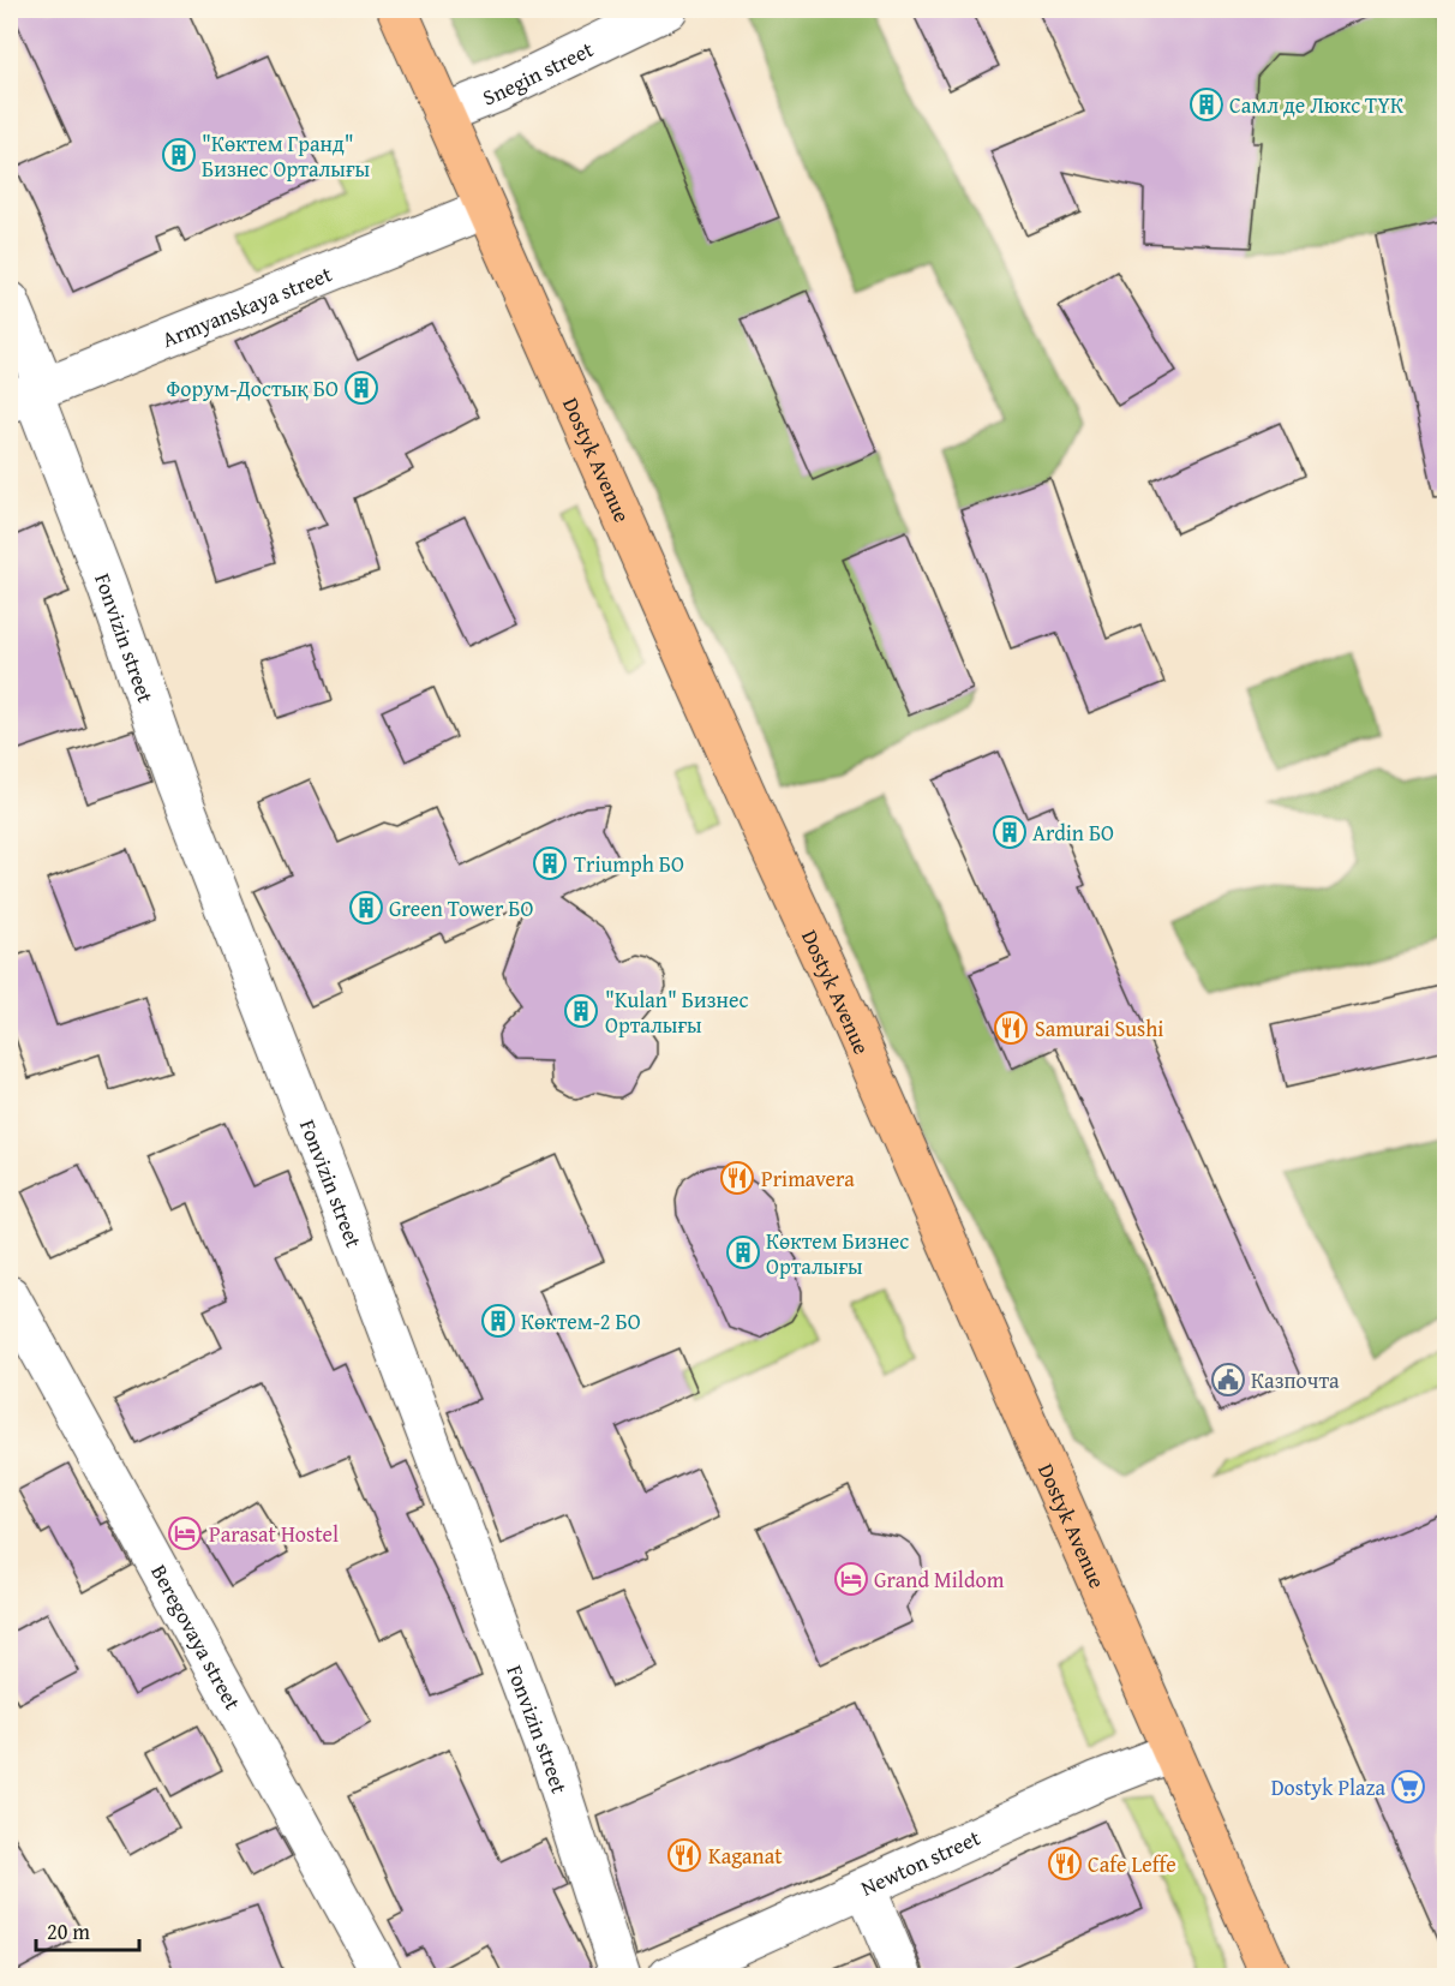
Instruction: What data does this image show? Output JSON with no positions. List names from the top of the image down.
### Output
{
  "streets": {
    "main road": ["Dostyk Avenue"],
    "street": [
      "Snegin street",
      "Armyanskaya street",
      "Fonvizin street",
      "Beregovaya street",
      "Newton street"
    ]
  },
  "crossings": [
    ["Snegin street", "Dostyk Avenue"],
    ["Armyanskaya street", "Dostyk Avenue"],
    ["Armyanskaya street", "Fonvizin street"],
    ["Dostyk Avenue", "Newton street"]
  ],
  "places": {
    "building": [
      "Самл де Люкс ТҮК",
      "\"Көктем Гранд\" Бизнес Орталығы",
      "Форум-Достық БО",
      "Ardin БО",
      "Triumph БО",
      "Green Tower БО",
      "\"Kulan\" Бизнес Орталығы",
      "Көктем Бизнес Орталығы",
      "Көктем-2 БО"
    ],
    "restaurant": [
      "Samurai Sushi",
      "Primavera",
      "Kaganat",
      "Cafe Leffe"
    ],
    "public building": ["Казпочта"],
    "hotel": ["Parasat Hostel", "Grand Mildom"],
    "supermarket": ["Dostyk Plaza"]
  },
  "scale_bar": "20 m"
}
